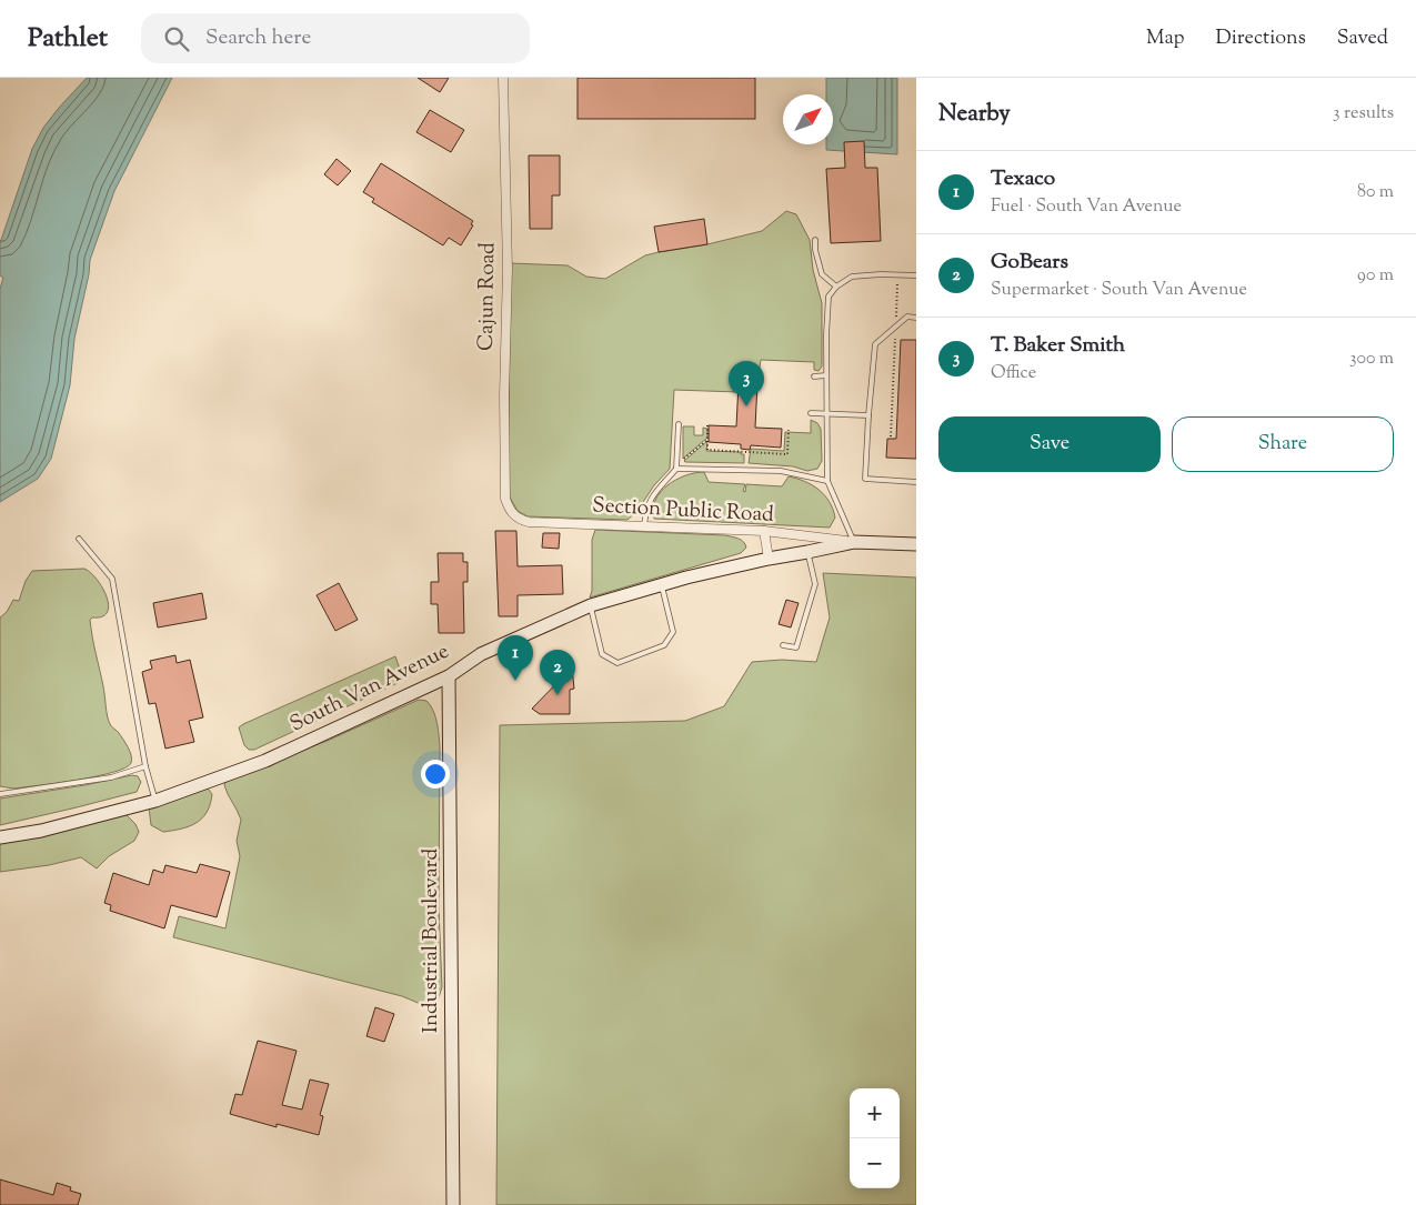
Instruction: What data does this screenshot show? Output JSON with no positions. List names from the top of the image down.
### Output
{
  "streets": {
    "main road": ["South Van Avenue", "Industrial Boulevard"],
    "street": ["Cajun Road", "Section Public Road"]
  },
  "crossings": [
    ["Cajun Road", "Section Public Road"],
    ["Section Public Road", "South Van Avenue"],
    ["South Van Avenue", "Industrial Boulevard"]
  ],
  "north": "top right",
  "page": {
    "header": "Pathlet",
    "search": "Search here",
    "nav": ["Map", "Directions", "Saved"],
    "heading": ["Nearby", "3 results"],
    "list": [
      {
        "mark": "1",
        "name": "Texaco",
        "note": "Fuel · South Van Avenue",
        "value": "80 m"
      },
      {
        "mark": "2",
        "name": "GoBears",
        "note": "Supermarket · South Van Avenue",
        "value": "90 m"
      },
      {
        "mark": "3",
        "name": "T. Baker Smith",
        "note": "Office",
        "value": "300 m"
      }
    ],
    "pins": ["3", "1", "2"],
    "buttons": ["Save", "Share"],
    "map_buttons": ["+", "−"]
  }
}
